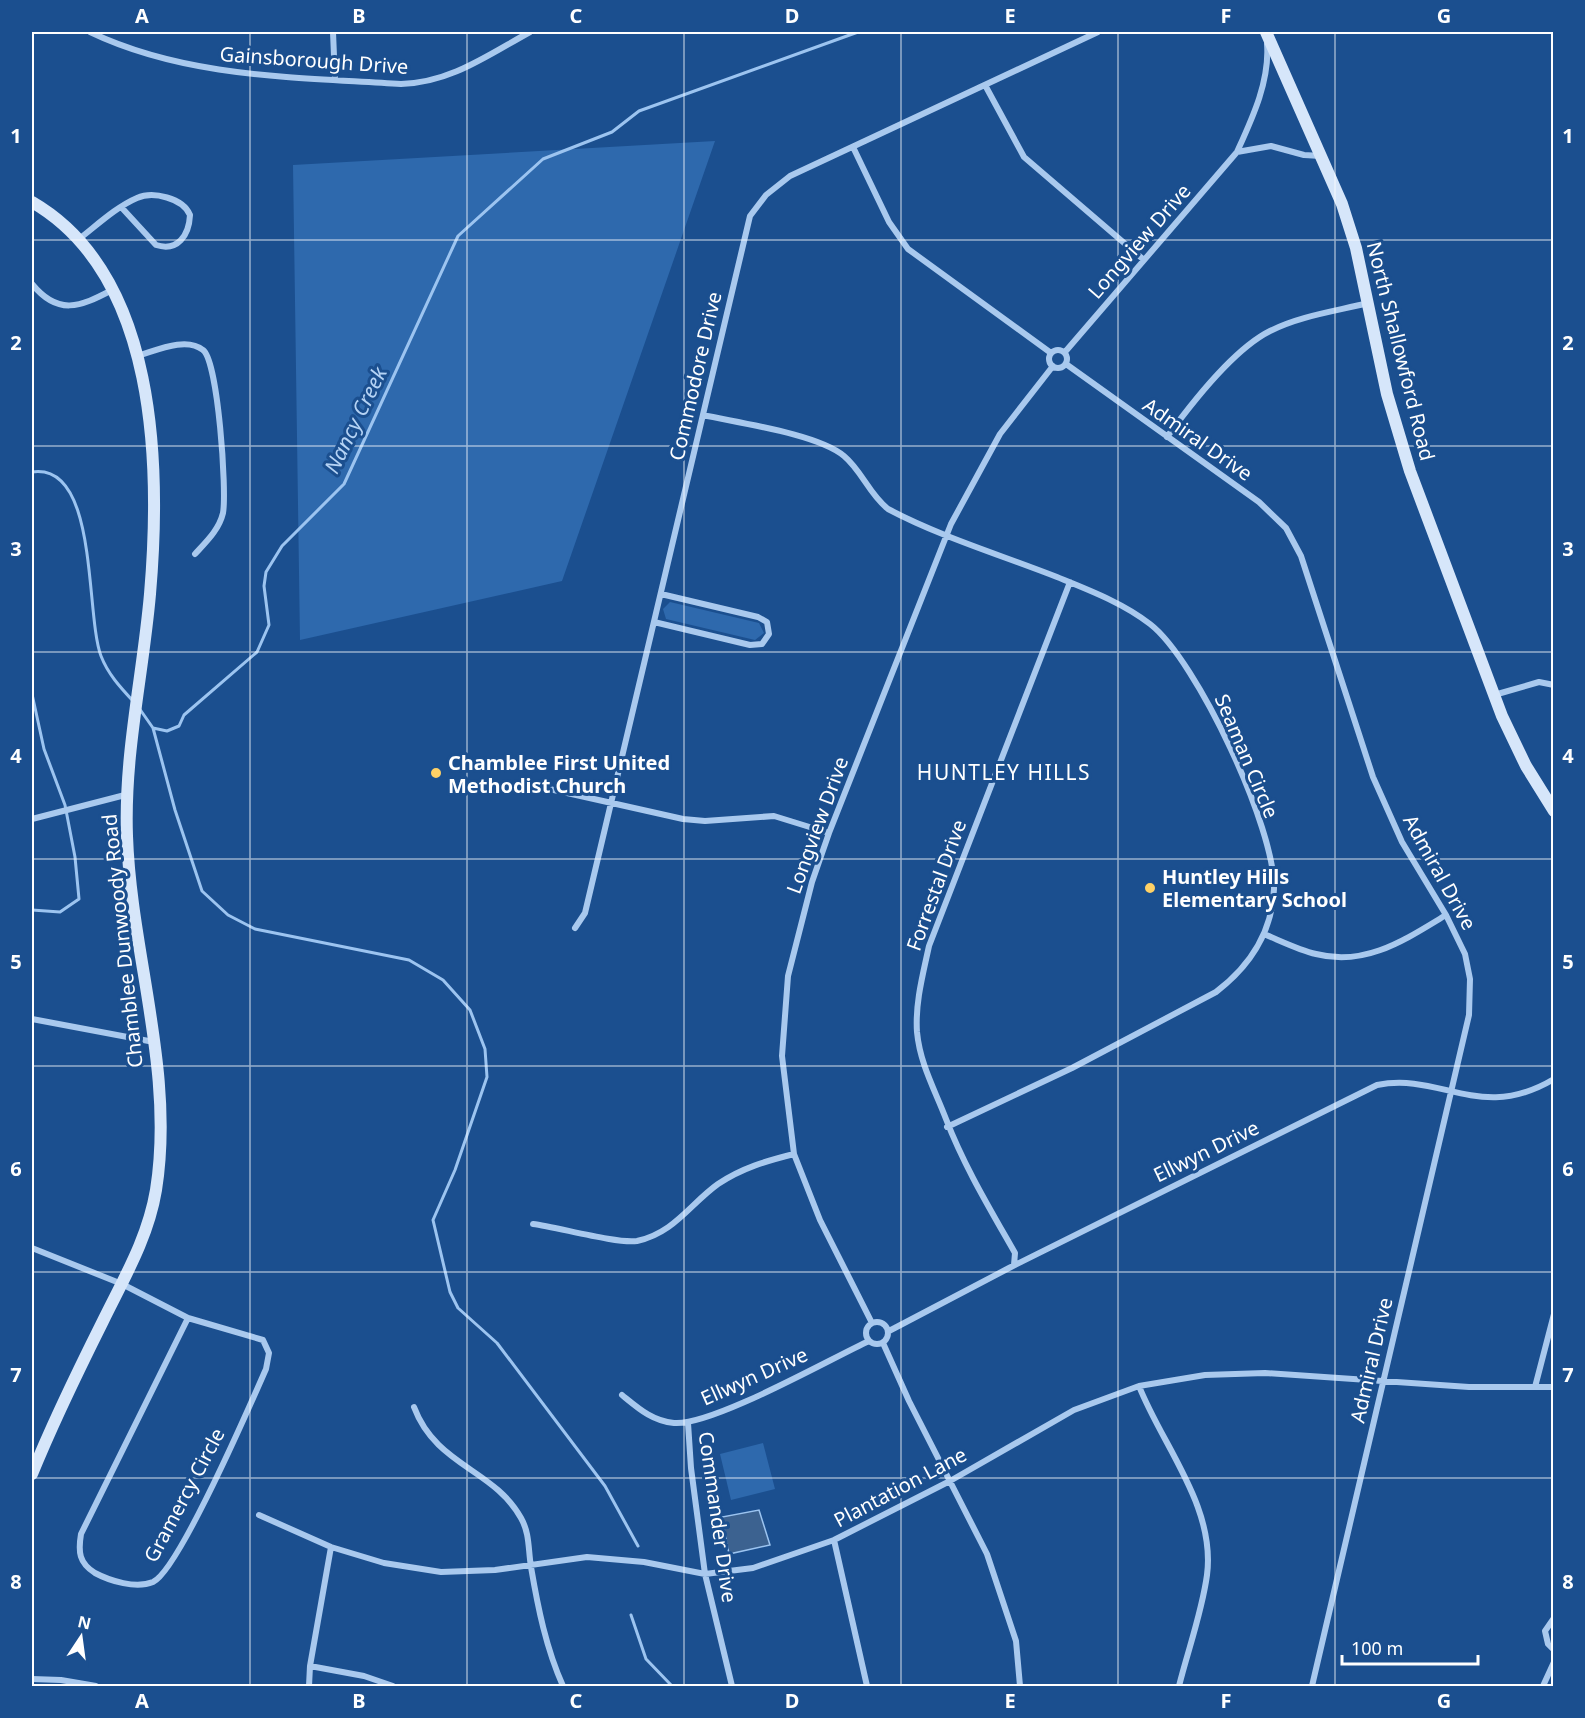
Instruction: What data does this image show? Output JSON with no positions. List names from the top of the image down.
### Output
{
  "streets": {
    "street": [
      "Gainsborough Drive",
      "Longview Drive",
      "North Shallowford Road",
      "Commodore Drive",
      "Admiral Drive",
      "Seaman Circle",
      "Forrestal Drive",
      "Chamblee Dunwoody Road",
      "Ellwyn Drive",
      "Plantation Lane",
      "Gramercy Circle",
      "Commander Drive"
    ]
  },
  "crossings": [
    ["Longview Drive", "North Shallowford Road"],
    ["Longview Drive", "Admiral Drive"],
    ["Longview Drive", "Seaman Circle"],
    ["Longview Drive", "Ellwyn Drive"],
    ["Commodore Drive", "Seaman Circle"],
    ["Admiral Drive", "Ellwyn Drive"],
    ["Admiral Drive", "Plantation Lane"],
    ["Seaman Circle", "Forrestal Drive"],
    ["Forrestal Drive", "Ellwyn Drive"],
    ["Chamblee Dunwoody Road", "Gramercy Circle"],
    ["Ellwyn Drive", "Commander Drive"],
    ["Plantation Lane", "Commander Drive"]
  ],
  "districts": ["HUNTLEY HILLS"],
  "water": ["Nancy Creek"],
  "places": ["Chamblee First United Methodist Church", "Huntley Hills Elementary School"],
  "scale_bar": "100 m",
  "north": "top",
  "grid": {
    "columns": [
      "A",
      "B",
      "C",
      "D",
      "E",
      "F",
      "G"
    ],
    "rows": [
      "1",
      "2",
      "3",
      "4",
      "5",
      "6",
      "7",
      "8"
    ]
  }
}
